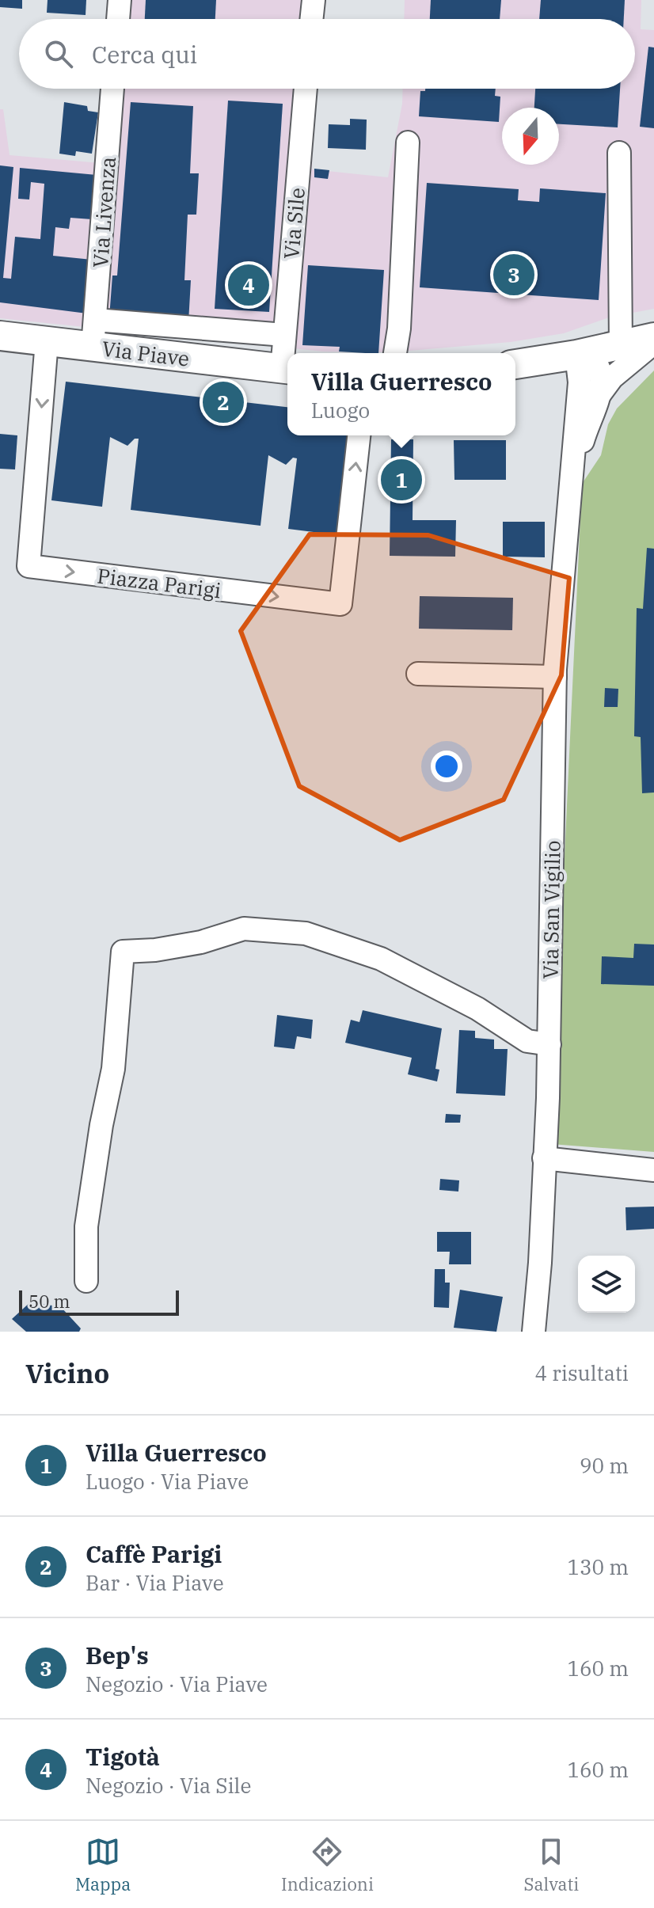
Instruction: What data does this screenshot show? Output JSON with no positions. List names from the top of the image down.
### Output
{
  "streets": {
    "main road": ["Via Piave"],
    "street": [
      "Via Livenza",
      "Via Sile",
      "Piazza Parigi",
      "Via San Vigilio"
    ]
  },
  "crossings": [
    ["Via Livenza", "Via Piave"],
    ["Via Sile", "Via Piave"],
    ["Via Piave", "Piazza Parigi"]
  ],
  "scale_bar": "50 m",
  "north": "bottom",
  "page": {
    "search": "Cerca qui",
    "pins": [
      "3",
      "4",
      "2",
      "1"
    ],
    "popup": ["Villa Guerresco", "Luogo"],
    "scale": "50 m",
    "heading": ["Vicino", "4 risultati"],
    "list": [
      {
        "mark": "1",
        "name": "Villa Guerresco",
        "note": "Luogo · Via Piave",
        "value": "90 m"
      },
      {
        "mark": "2",
        "name": "Caffè Parigi",
        "note": "Bar · Via Piave",
        "value": "130 m"
      },
      {
        "mark": "3",
        "name": "Bep's",
        "note": "Negozio · Via Piave",
        "value": "160 m"
      },
      {
        "mark": "4",
        "name": "Tigotà",
        "note": "Negozio · Via Sile",
        "value": "160 m"
      }
    ],
    "nav": ["Mappa", "Indicazioni", "Salvati"]
  }
}
